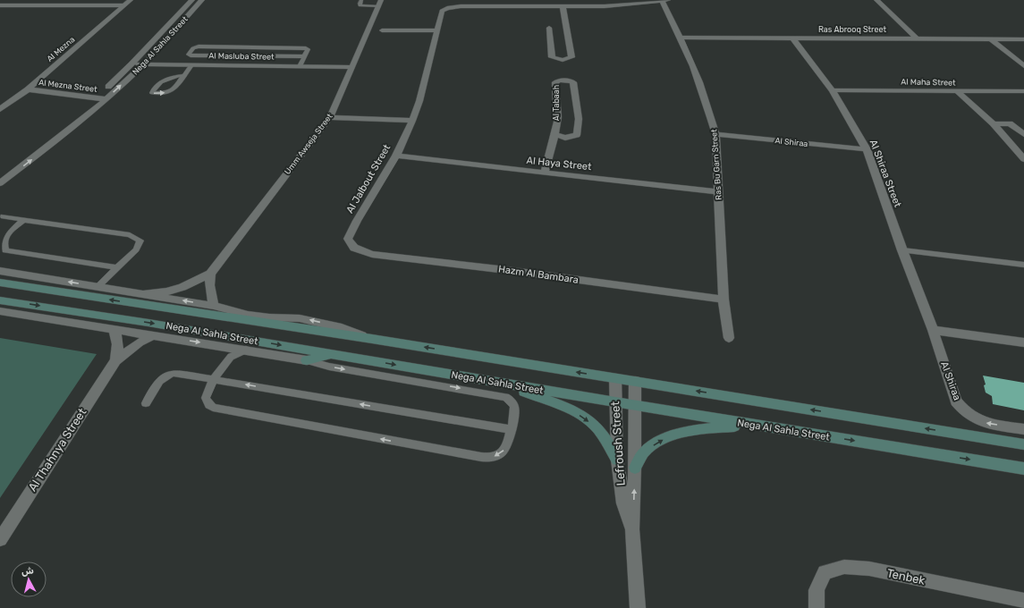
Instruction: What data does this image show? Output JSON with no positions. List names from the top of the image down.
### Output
{
  "streets": {
    "main road": ["Nega Al Sahla Street"],
    "street": [
      "Ras Abrooq Street",
      "Al Mezna",
      "Al Masluba Street",
      "Al Maha Street",
      "Al Mezna Street",
      "Al Tabaah",
      "Al Shiraa",
      "Umm Awseja Street",
      "Al Haya Street",
      "Ras Bu Garn Street",
      "Al Shiraa Street",
      "Al Jalbout Street",
      "Hazm Al Bambara",
      "Lefroush Street",
      "Al Thahnya Street",
      "Tenbek"
    ]
  },
  "crossings": [
    ["Ras Abrooq Street", "Ras Bu Garn Street"],
    ["Ras Abrooq Street", "Al Shiraa Street"],
    ["Nega Al Sahla Street", "Al Masluba Street"],
    ["Nega Al Sahla Street", "Al Mezna Street"],
    ["Nega Al Sahla Street", "Umm Awseja Street"],
    ["Nega Al Sahla Street", "Lefroush Street"],
    ["Nega Al Sahla Street", "Al Thahnya Street"],
    ["Al Mezna", "Al Mezna Street"],
    ["Al Masluba Street", "Umm Awseja Street"],
    ["Al Maha Street", "Al Shiraa Street"],
    ["Al Tabaah", "Al Haya Street"],
    ["Al Shiraa", "Ras Bu Garn Street"],
    ["Al Shiraa", "Al Shiraa Street"],
    ["Al Haya Street", "Ras Bu Garn Street"],
    ["Al Haya Street", "Al Jalbout Street"],
    ["Ras Bu Garn Street", "Hazm Al Bambara"],
    ["Al Jalbout Street", "Hazm Al Bambara"]
  ],
  "one_way": ["Al Shiraa"],
  "north": "top"
}
